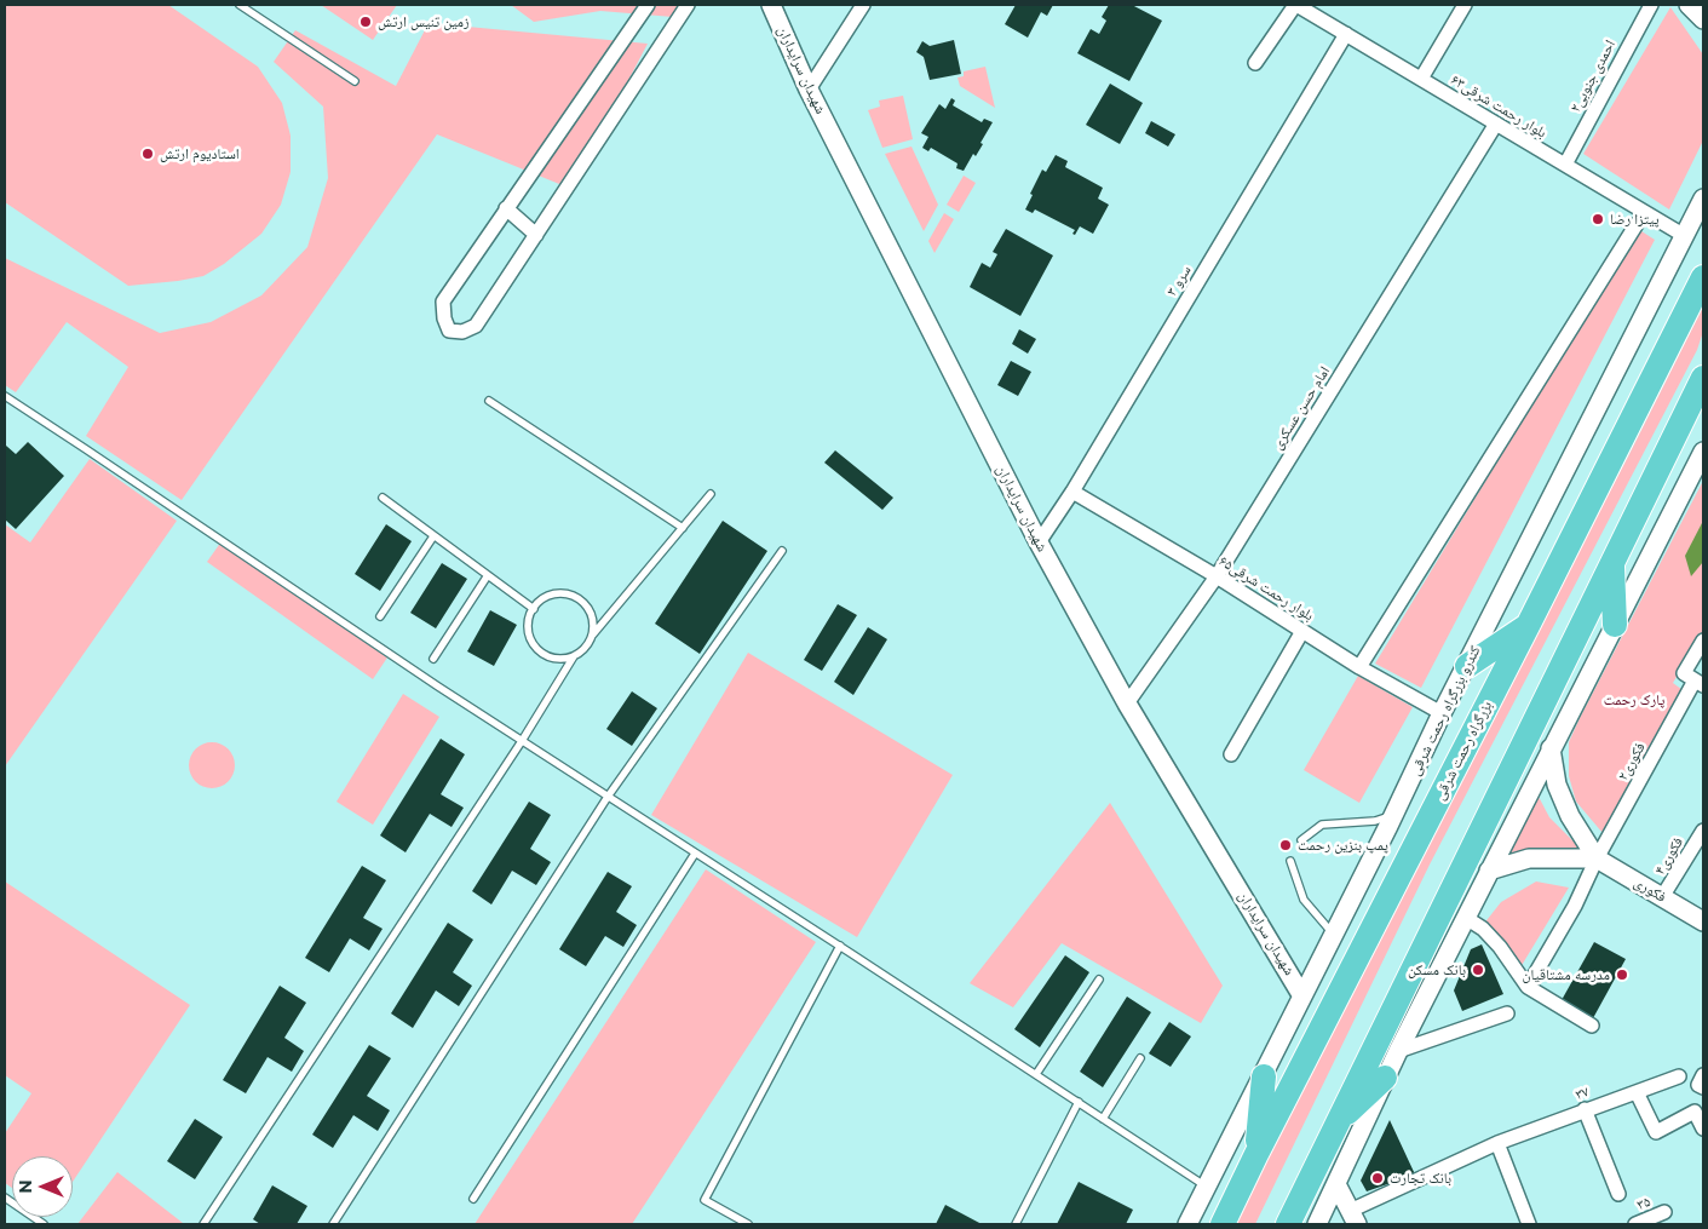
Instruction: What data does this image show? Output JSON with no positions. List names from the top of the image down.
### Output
{
  "streets": {
    "highway": ["بزرگراه رحمت شرقی"],
    "main road": ["شهیدان سرایداران", "کندرو بزرگراه رحمت شرقی", "فکوری"],
    "street": [
      "احمدی جنوبی۲",
      "بلوار رحمت شرقی۶۳",
      "سرو ۳",
      "امام حسن عسکری",
      "بلوار رحمت شرقی۶۵",
      "فکوری۲",
      "فکوری۴",
      "۳۷",
      "۳۵"
    ]
  },
  "crossings": [
    ["شهیدان سرایداران", "سرو ۳"],
    ["شهیدان سرایداران", "امام حسن عسکری"],
    ["شهیدان سرایداران", "کندرو بزرگراه رحمت شرقی"],
    ["احمدی جنوبی۲", "بلوار رحمت شرقی۶۳"],
    ["بلوار رحمت شرقی۶۳", "سرو ۳"],
    ["بلوار رحمت شرقی۶۳", "امام حسن عسکری"],
    ["بلوار رحمت شرقی۶۳", "کندرو بزرگراه رحمت شرقی"],
    ["سرو ۳", "بلوار رحمت شرقی۶۵"],
    ["امام حسن عسکری", "بلوار رحمت شرقی۶۵"],
    ["بلوار رحمت شرقی۶۵", "کندرو بزرگراه رحمت شرقی"],
    ["فکوری۲", "فکوری"],
    ["فکوری۴", "فکوری"]
  ],
  "parks": ["پارک رحمت"],
  "places": [
    "زمین تنیس ارتش",
    "استادیوم ارتش",
    "پیتزا رضا",
    "پمپ بنزین رحمت",
    "بانک مسکن",
    "مدرسه مشتاقیان",
    "بانک تجارت"
  ],
  "north": "left"
}
